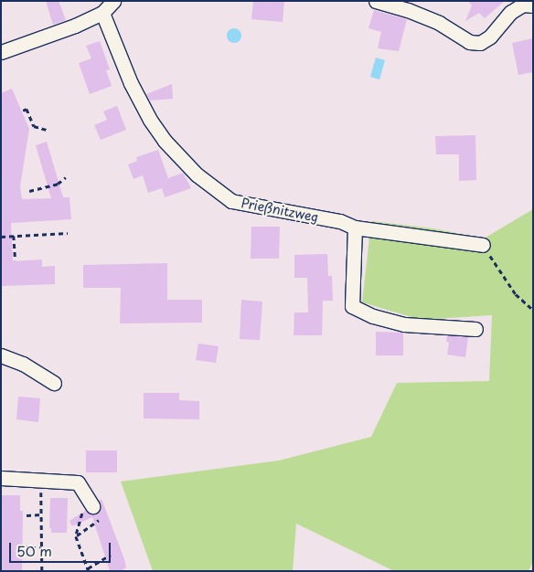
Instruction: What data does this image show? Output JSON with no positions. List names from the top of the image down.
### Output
{
  "streets": {
    "street": ["Prießnitzweg"]
  },
  "scale_bar": "50 m"
}
